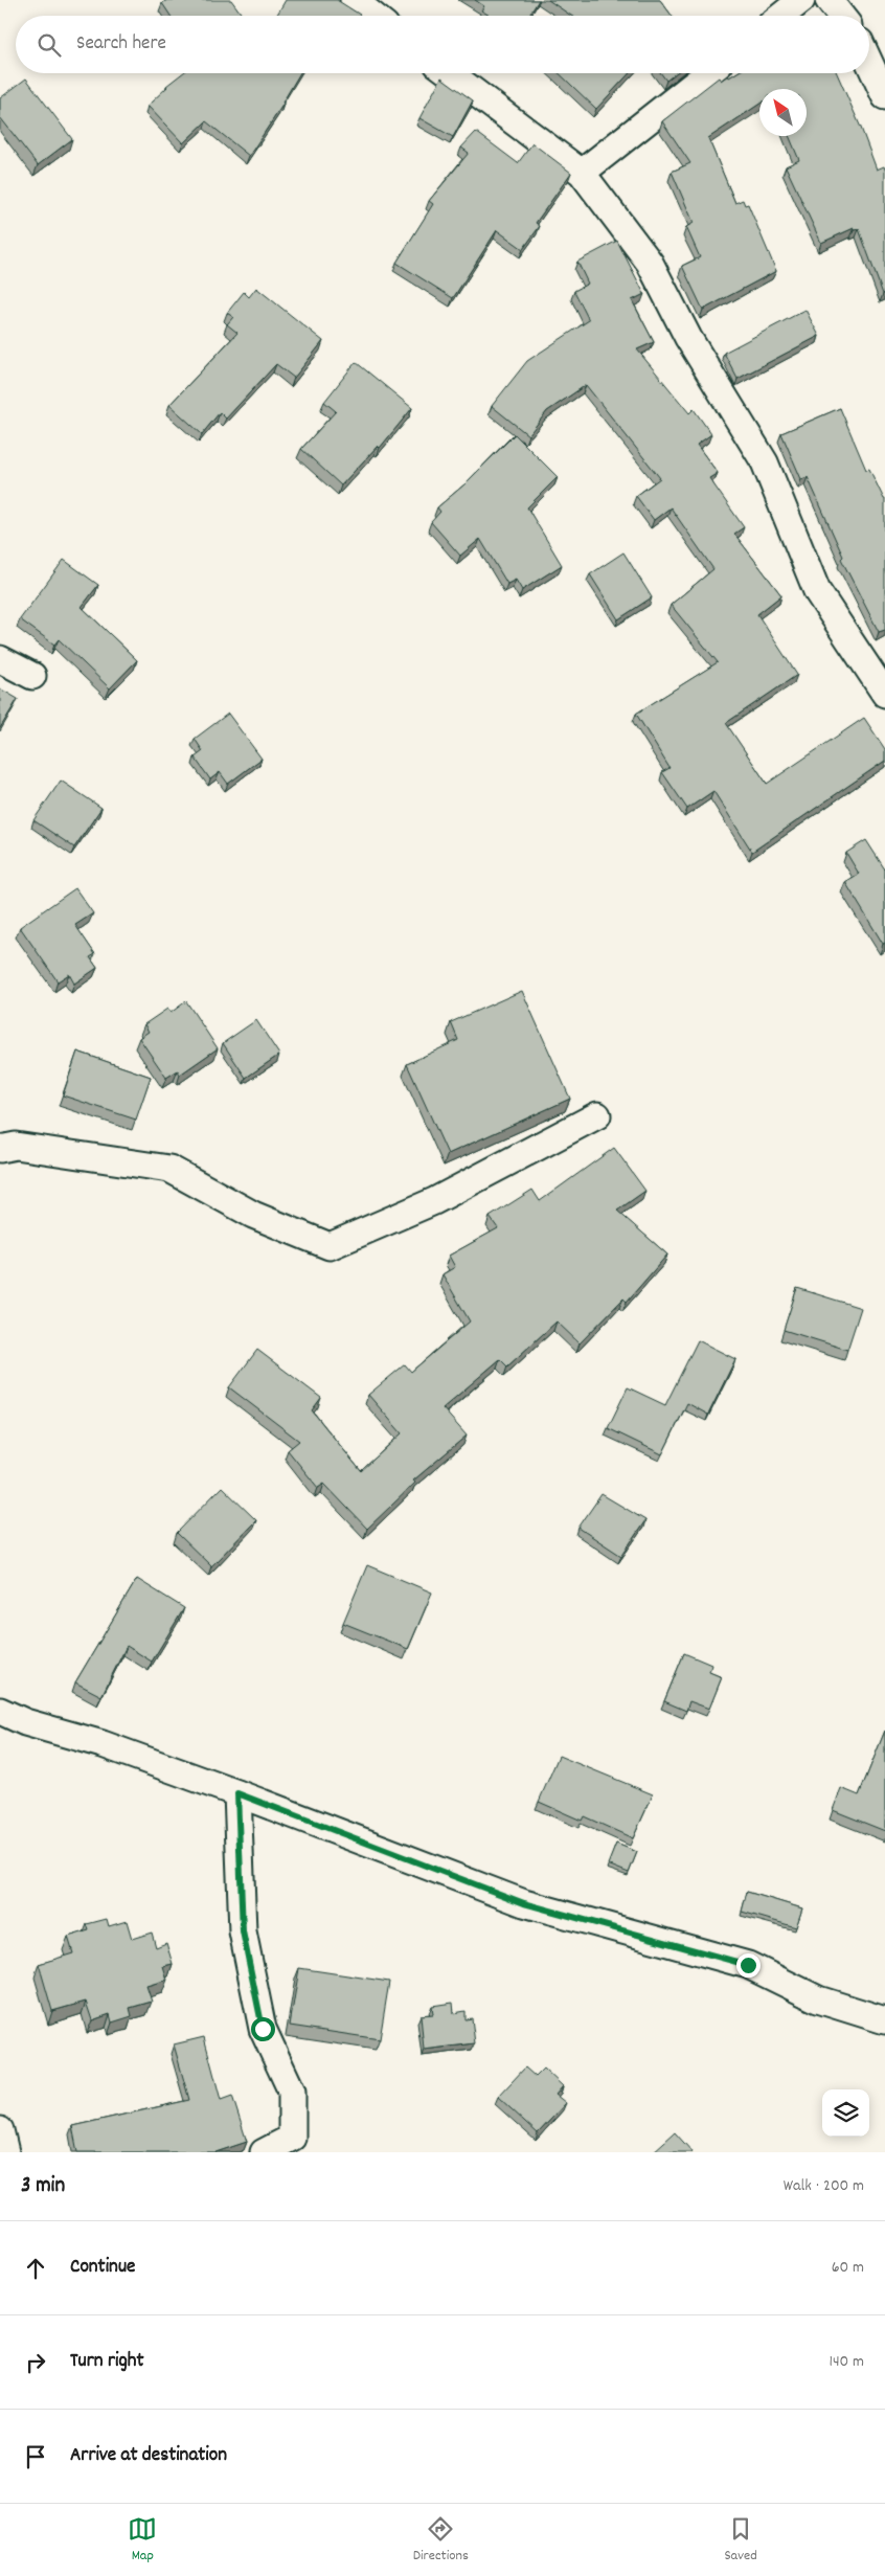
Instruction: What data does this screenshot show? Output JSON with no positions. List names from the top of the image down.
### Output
{
  "north": "top left",
  "page": {
    "search": "Search here",
    "heading": ["3 min", "Walk · 200 m"],
    "list": [
      ["Continue", "60 m"],
      ["Turn right", "140 m"],
      "Arrive at destination"
    ],
    "nav": ["Map", "Directions", "Saved"]
  }
}
